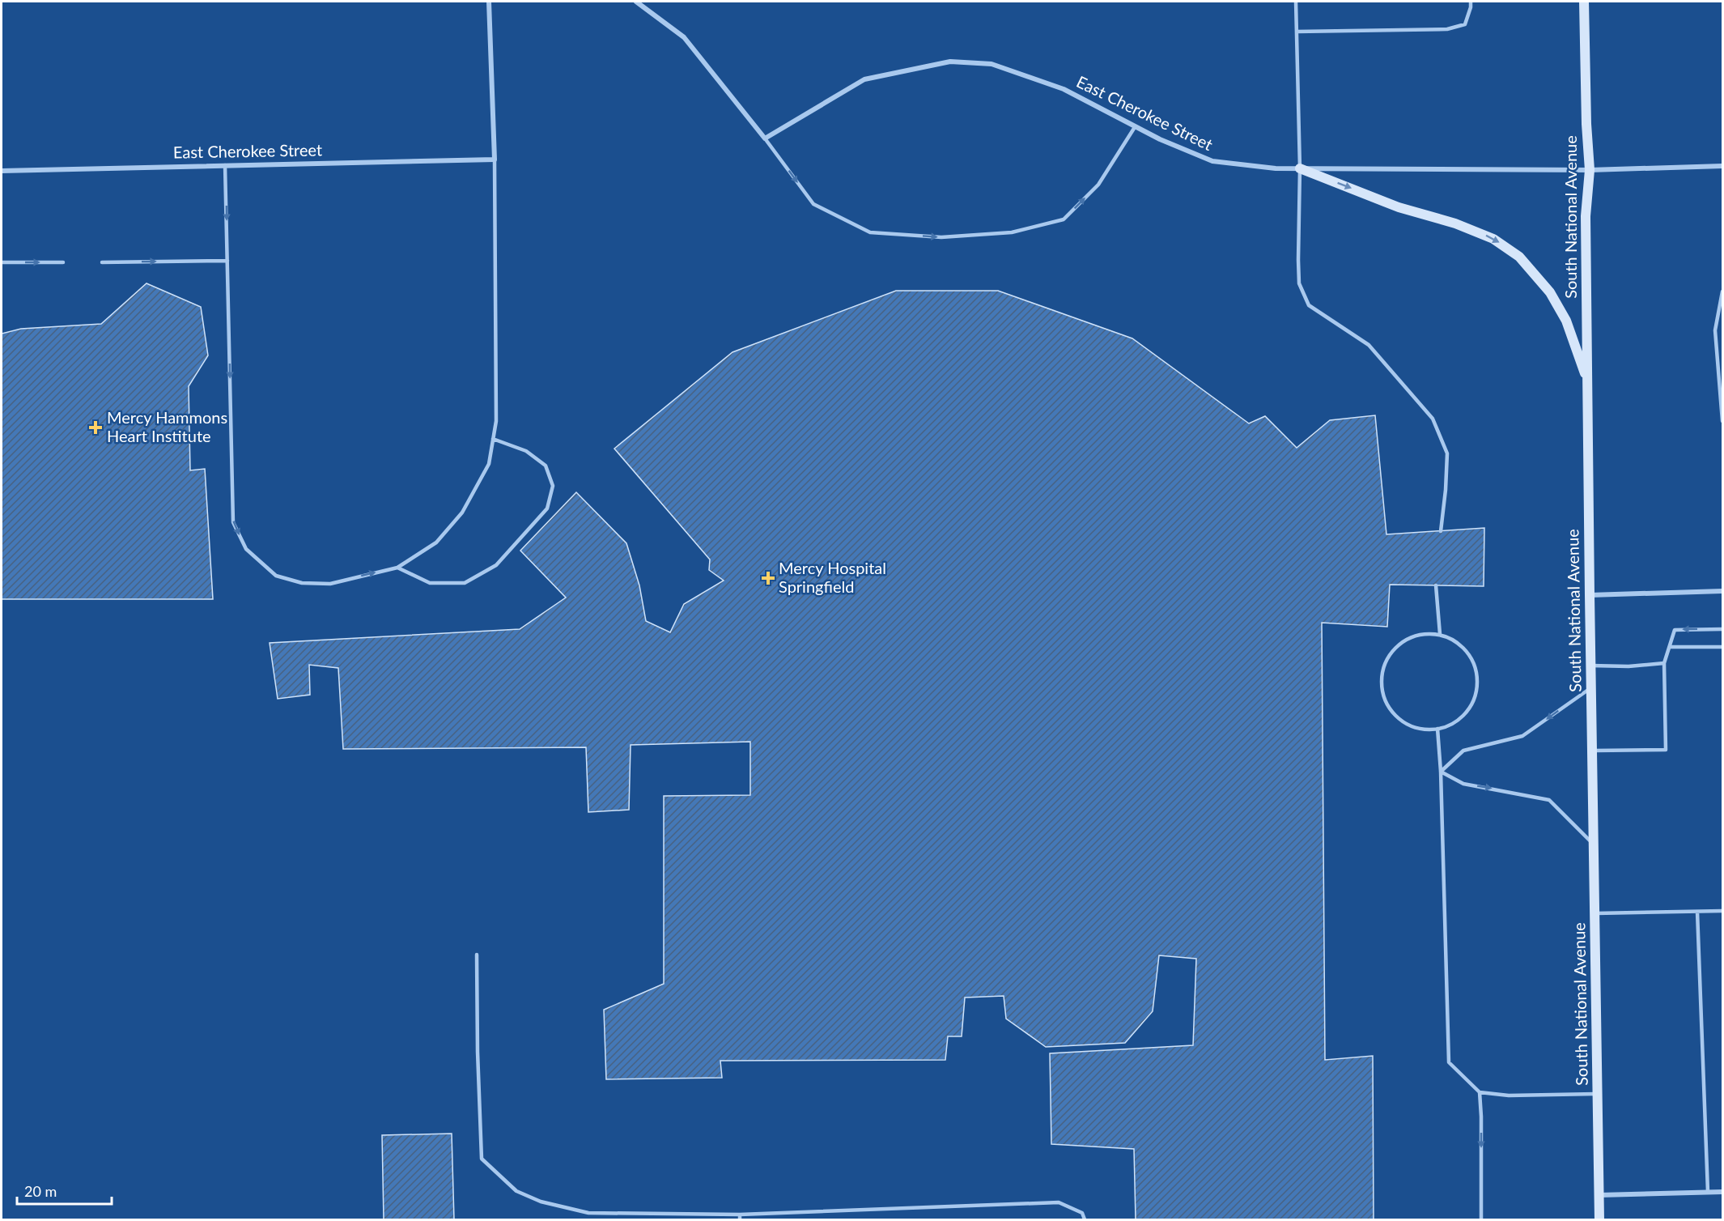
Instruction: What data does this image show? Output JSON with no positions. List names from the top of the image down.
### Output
{
  "streets": {
    "main road": ["South National Avenue"],
    "street": ["East Cherokee Street"]
  },
  "crossings": [
    ["East Cherokee Street", "South National Avenue"]
  ],
  "places": {
    "health": ["Mercy Hammons Heart Institute", "Mercy Hospital Springfield"]
  },
  "scale_bar": "20 m"
}
